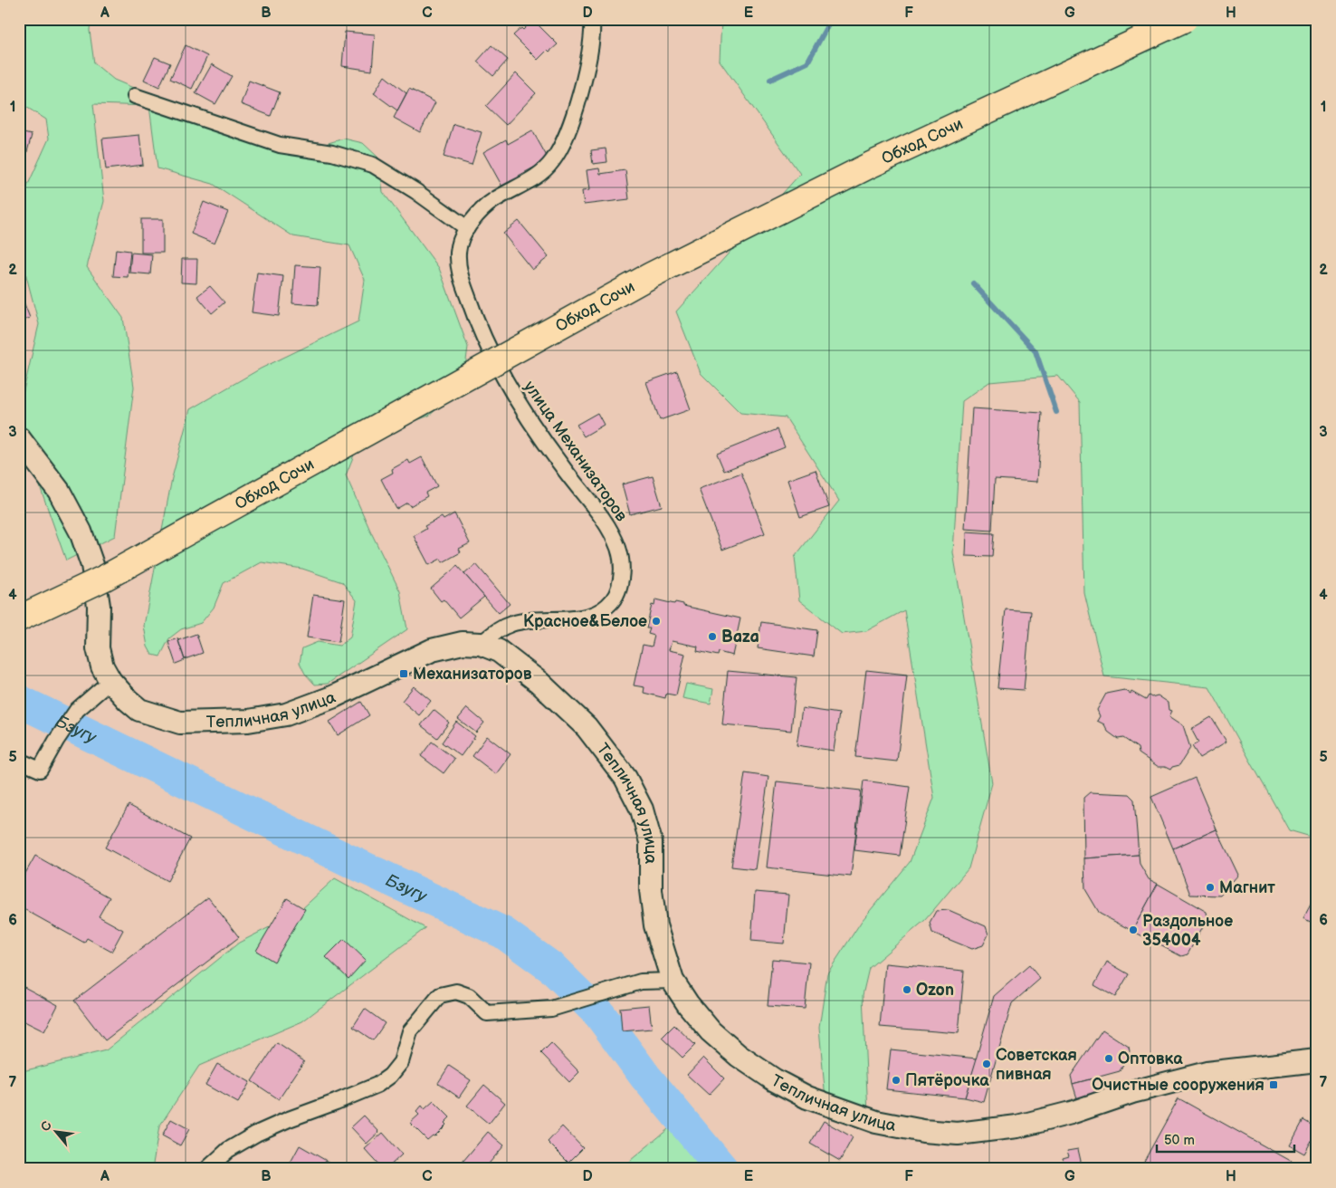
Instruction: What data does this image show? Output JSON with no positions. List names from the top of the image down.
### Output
{
  "streets": {
    "highway": ["Обход Сочи"],
    "street": ["улица Механизаторов", "Тепличная улица"]
  },
  "crossings": [
    ["улица Механизаторов", "Тепличная улица"]
  ],
  "water": ["Бзугу"],
  "places": {
    "other": [
      "Красное&Белое",
      "Baza",
      "Магнит",
      "Раздольное 354004",
      "Ozon",
      "Оптовка",
      "Советская пивная",
      "Пятёрочка"
    ],
    "transit": ["Механизаторов", "Очистные сооружения"]
  },
  "scale_bar": "50 m",
  "north": "top left",
  "grid": {
    "columns": [
      "A",
      "B",
      "C",
      "D",
      "E",
      "F",
      "G",
      "H"
    ],
    "rows": [
      "1",
      "2",
      "3",
      "4",
      "5",
      "6",
      "7"
    ]
  }
}
